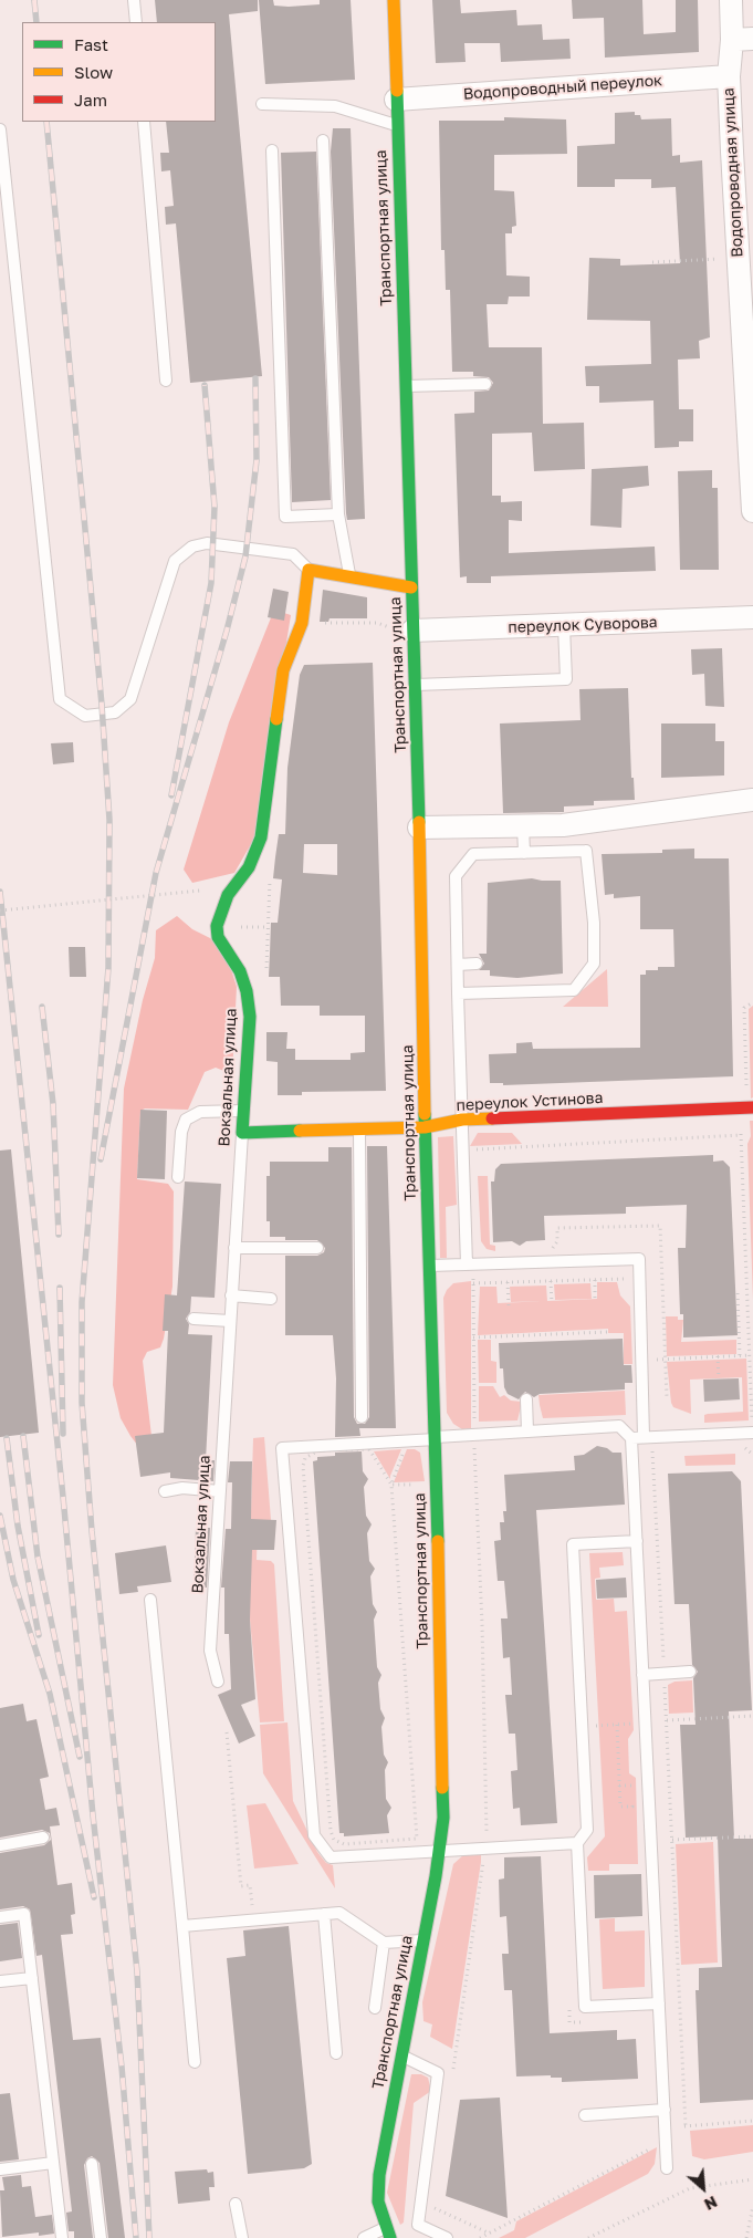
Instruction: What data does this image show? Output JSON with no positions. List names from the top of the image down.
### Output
{
  "streets": {
    "street": [
      "Водопроводный переулок",
      "Водопроводная улица",
      "Транспортная улица",
      "переулок Суворова",
      "Вокзальная улица",
      "переулок Устинова"
    ]
  },
  "crossings": [
    ["Водопроводный переулок", "Водопроводная улица"],
    ["Водопроводный переулок", "Транспортная улица"],
    ["Транспортная улица", "переулок Суворова"],
    ["Транспортная улица", "переулок Устинова"],
    ["Вокзальная улица", "переулок Устинова"]
  ],
  "legend": ["Fast", "Slow", "Jam"],
  "north": "bottom right"
}
